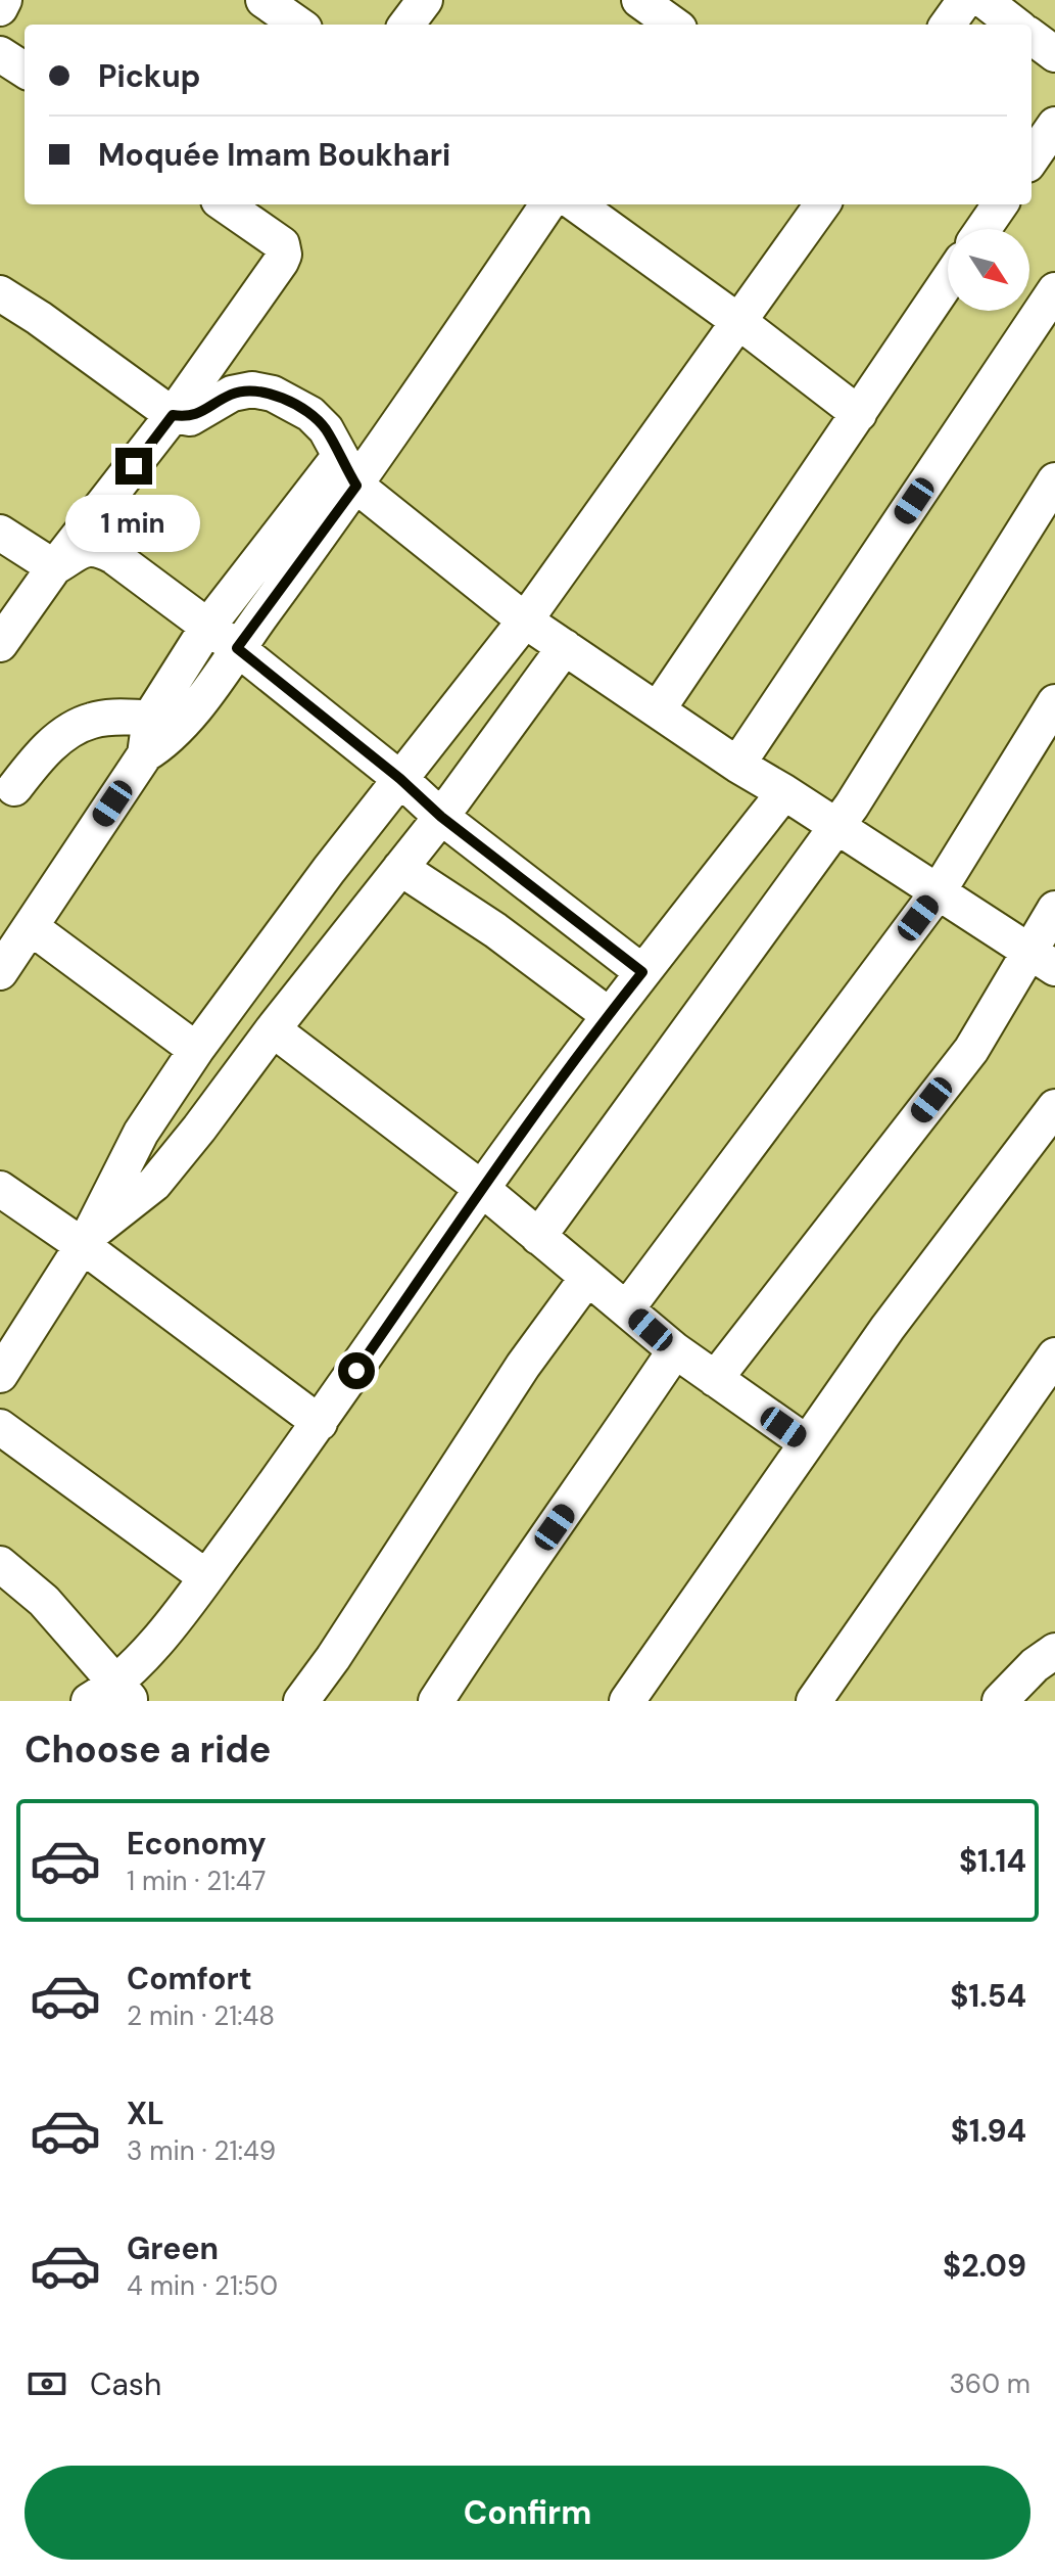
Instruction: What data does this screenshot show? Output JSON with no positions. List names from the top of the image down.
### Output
{
  "north": "bottom right",
  "page": {
    "banner": ["Pickup", "Moquée Imam Boukhari"],
    "bubble": "1 min",
    "heading": "Choose a ride",
    "list": [
      {
        "name": "Economy",
        "note": "1 min · 21:47",
        "value": "$1.14"
      },
      {
        "name": "Comfort",
        "note": "2 min · 21:48",
        "value": "$1.54"
      },
      {
        "name": "XL",
        "note": "3 min · 21:49",
        "value": "$1.94"
      },
      {
        "name": "Green",
        "note": "4 min · 21:50",
        "value": "$2.09"
      }
    ],
    "pay": ["Cash", "360 m"],
    "buttons": "Confirm"
  }
}
